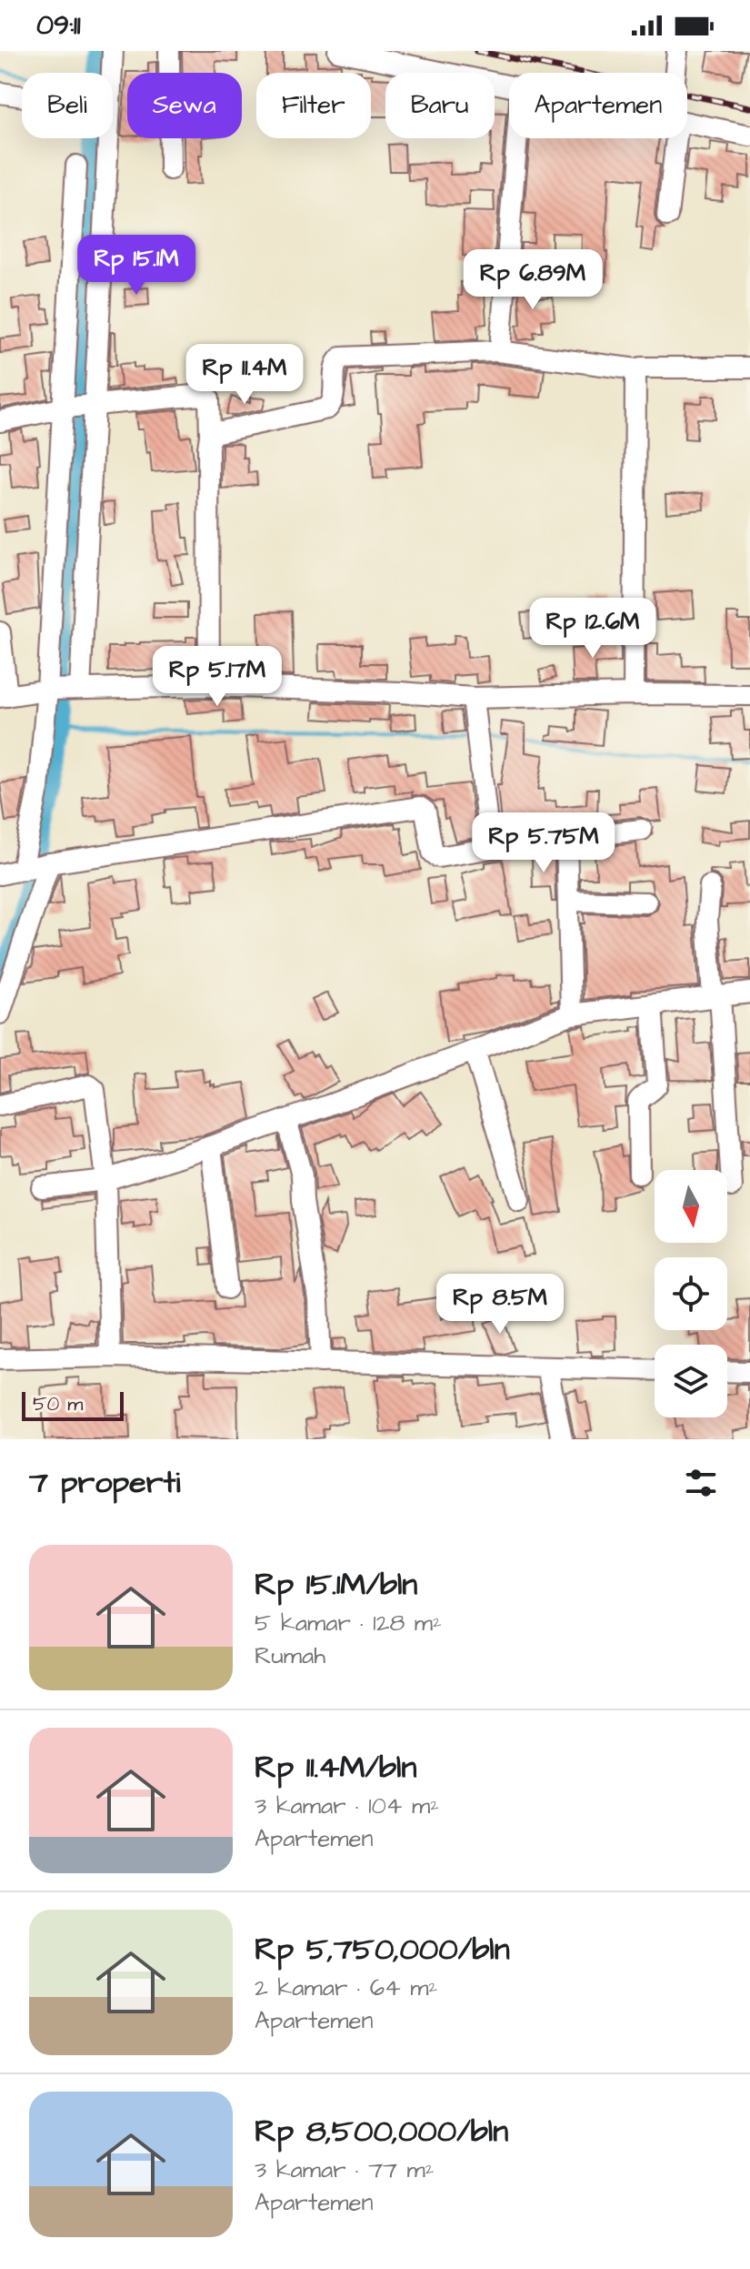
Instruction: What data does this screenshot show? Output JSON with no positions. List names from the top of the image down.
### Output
{
  "scale_bar": "50 m",
  "north": "bottom",
  "page": {
    "status": "09:11",
    "chip": [
      "Beli",
      "Sewa",
      "Filter",
      "Baru",
      "Apartemen"
    ],
    "price": [
      "Rp 15.1M",
      "Rp 6.89M",
      "Rp 11.4M",
      "Rp 12.6M",
      "Rp 5.17M",
      "Rp 5.75M",
      "Rp 8.5M"
    ],
    "scale": "50 m",
    "heading": "7 properti",
    "list": [
      {
        "name": "Rp 15.1M/bln",
        "note": "5 kamar · 128 m² · Rumah"
      },
      {
        "name": "Rp 11.4M/bln",
        "note": "3 kamar · 104 m² · Apartemen"
      },
      {
        "name": "Rp 5,750,000/bln",
        "note": "2 kamar · 64 m² · Apartemen"
      },
      {
        "name": "Rp 8,500,000/bln",
        "note": "3 kamar · 77 m² · Apartemen"
      }
    ]
  }
}
